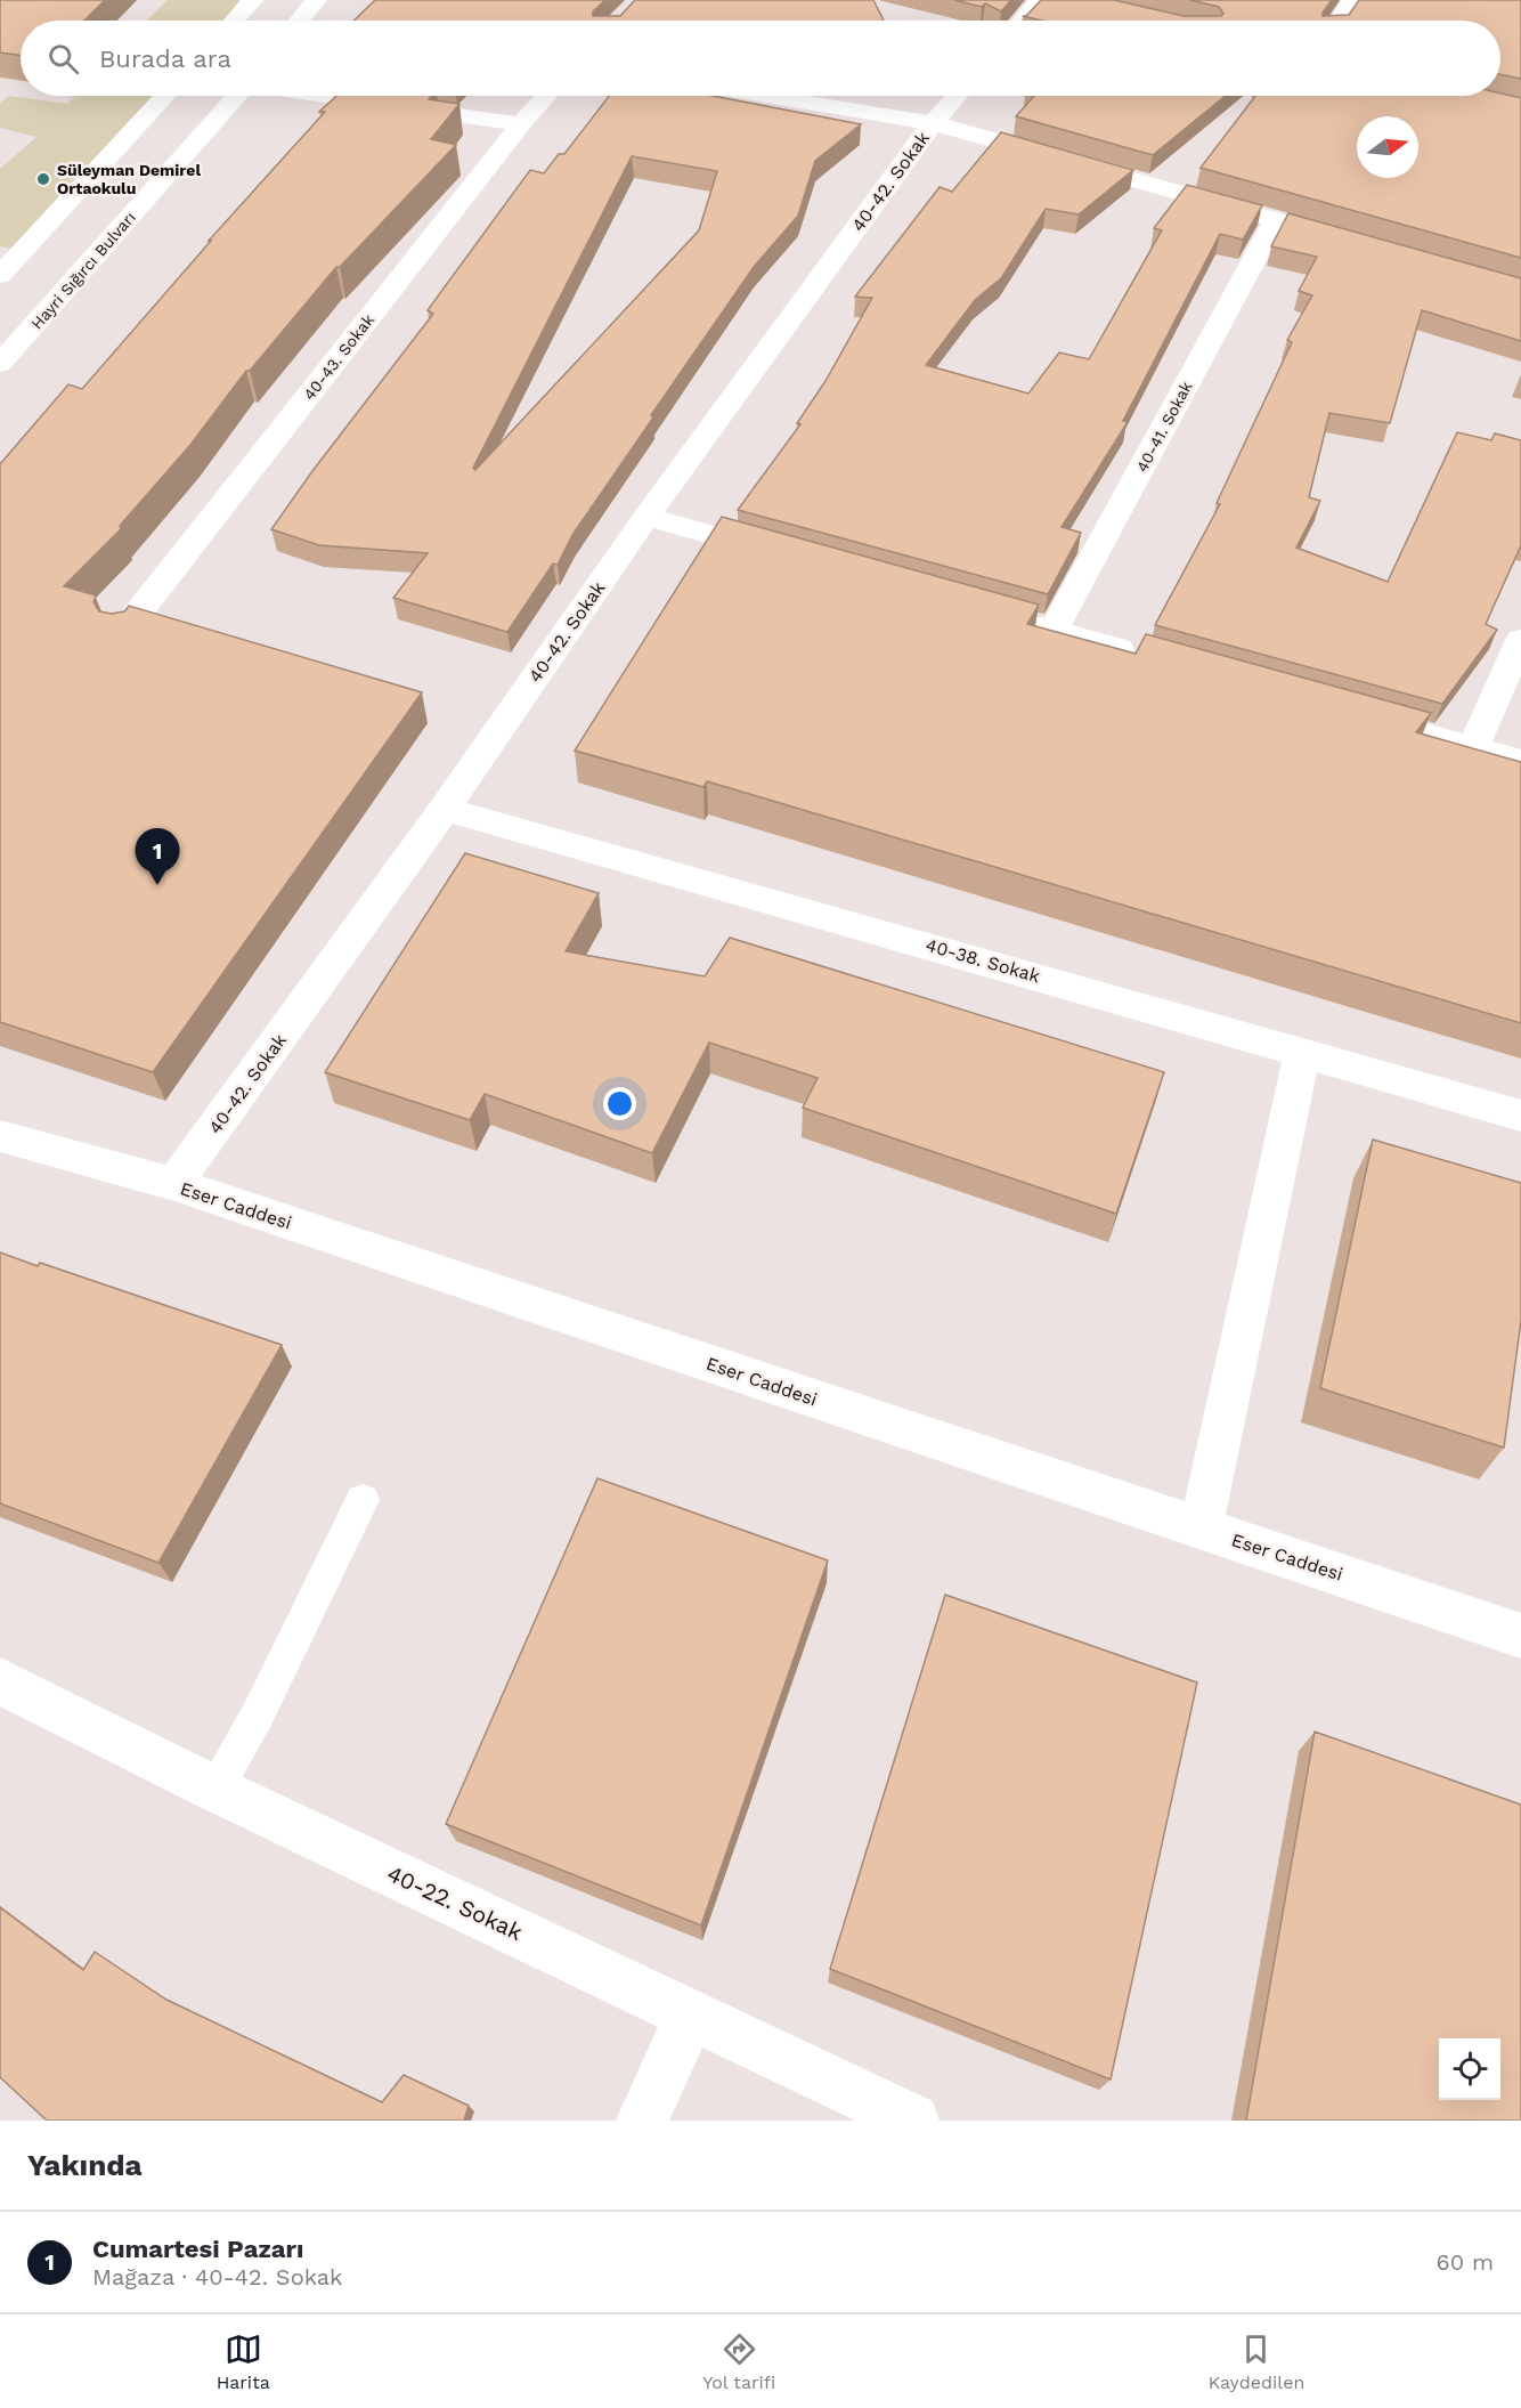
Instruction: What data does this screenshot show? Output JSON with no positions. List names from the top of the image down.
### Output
{
  "streets": {
    "street": [
      "40-42. Sokak",
      "Hayri Sığırcı Bulvarı",
      "40-43. Sokak",
      "40-41. Sokak",
      "40-38. Sokak",
      "Eser Caddesi",
      "40-22. Sokak"
    ]
  },
  "crossings": [
    ["40-42. Sokak", "40-38. Sokak"],
    ["40-42. Sokak", "Eser Caddesi"]
  ],
  "places": ["Süleyman Demirel Ortaokulu"],
  "north": "right",
  "page": {
    "search": "Burada ara",
    "pins": "1",
    "heading": "Yakında",
    "list": [
      {
        "mark": "1",
        "name": "Cumartesi Pazarı",
        "note": "Mağaza · 40-42. Sokak",
        "value": "60 m"
      }
    ],
    "nav": ["Harita", "Yol tarifi", "Kaydedilen"]
  }
}
